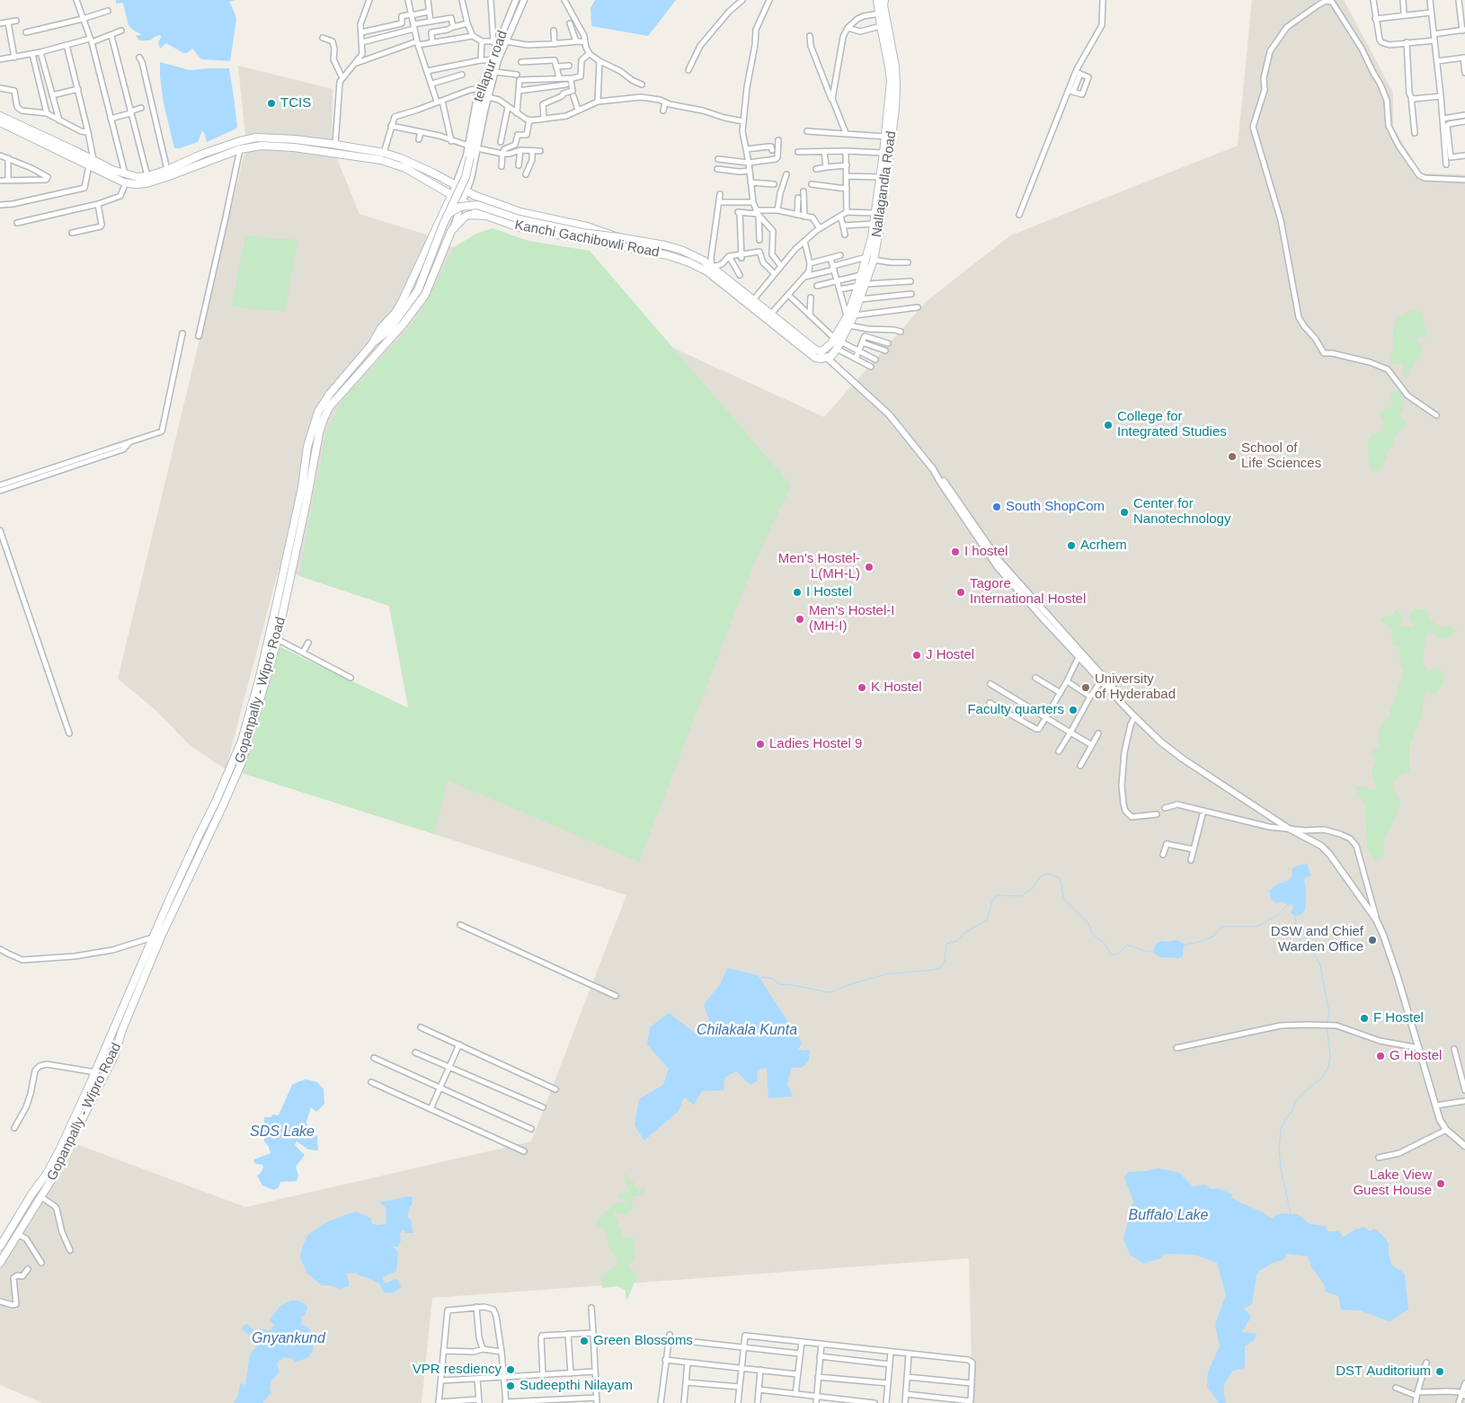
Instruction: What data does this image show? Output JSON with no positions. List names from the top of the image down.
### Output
{
  "streets": {
    "main road": ["Nallagandla Road", "Kanchi Gachibowli Road", "Gopanpally - Wipro Road"],
    "street": ["tellapur road"]
  },
  "crossings": [
    ["tellapur road", "Kanchi Gachibowli Road"],
    ["tellapur road", "Gopanpally - Wipro Road"],
    ["Nallagandla Road", "Kanchi Gachibowli Road"],
    ["Kanchi Gachibowli Road", "Gopanpally - Wipro Road"]
  ],
  "water": [
    "Chilakala Kunta",
    "SDS Lake",
    "Buffalo Lake",
    "Gnyankund"
  ],
  "places": [
    "TCIS",
    "College for Integrated Studies",
    "School of Life Sciences",
    "South ShopCom",
    "Center for Nanotechnology",
    "Acrhem",
    "I hostel",
    "Men's Hostel- L(MH-L)",
    "I Hostel",
    "Tagore International Hostel",
    "Men's Hostel-I (MH-I)",
    "J Hostel",
    "K Hostel",
    "University of Hyderabad",
    "Faculty quarters",
    "Ladies Hostel 9",
    "DSW and Chief Warden Office",
    "F Hostel",
    "G Hostel",
    "Lake View Guest House",
    "Green Blossoms",
    "VPR resdiency",
    "DST Auditorium",
    "Sudeepthi Nilayam"
  ]
}
